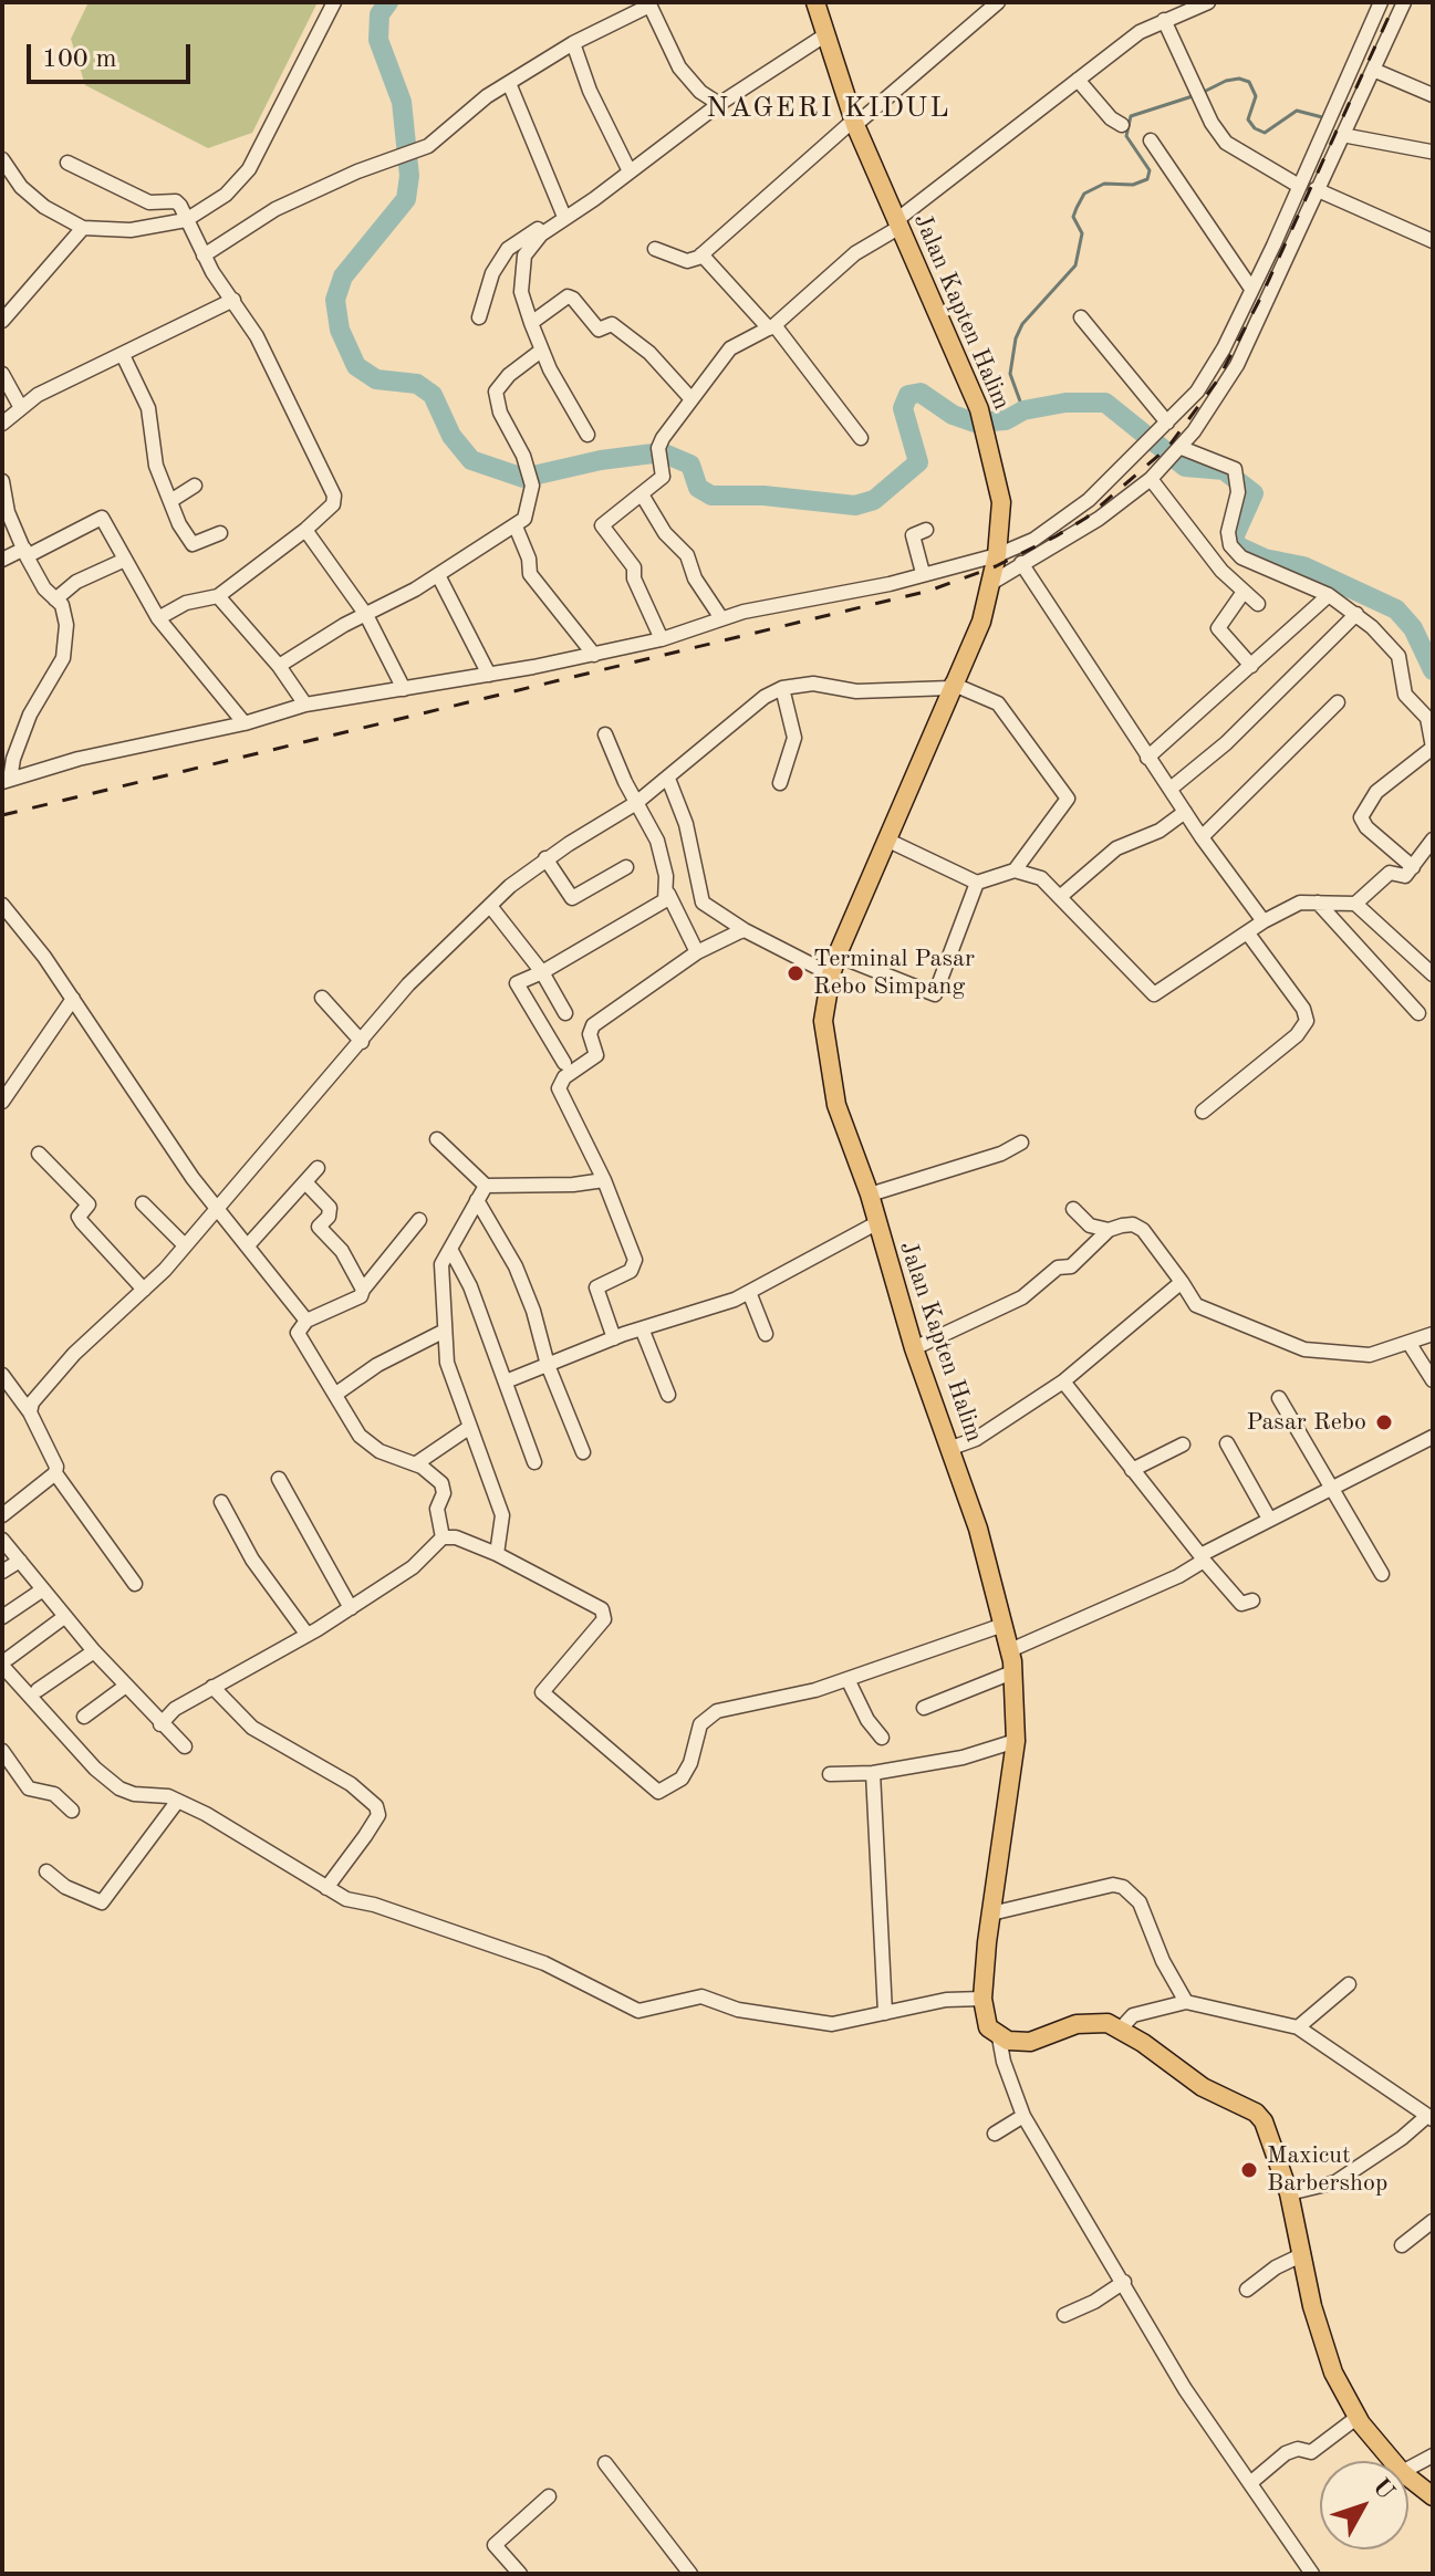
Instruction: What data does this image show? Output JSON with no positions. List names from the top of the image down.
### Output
{
  "streets": {
    "main road": ["Jalan Kapten Halim"]
  },
  "districts": ["NAGERI KIDUL"],
  "places": ["Terminal Pasar Rebo Simpang", "Pasar Rebo", "Maxicut Barbershop"],
  "scale_bar": "100 m",
  "north": "top right"
}
